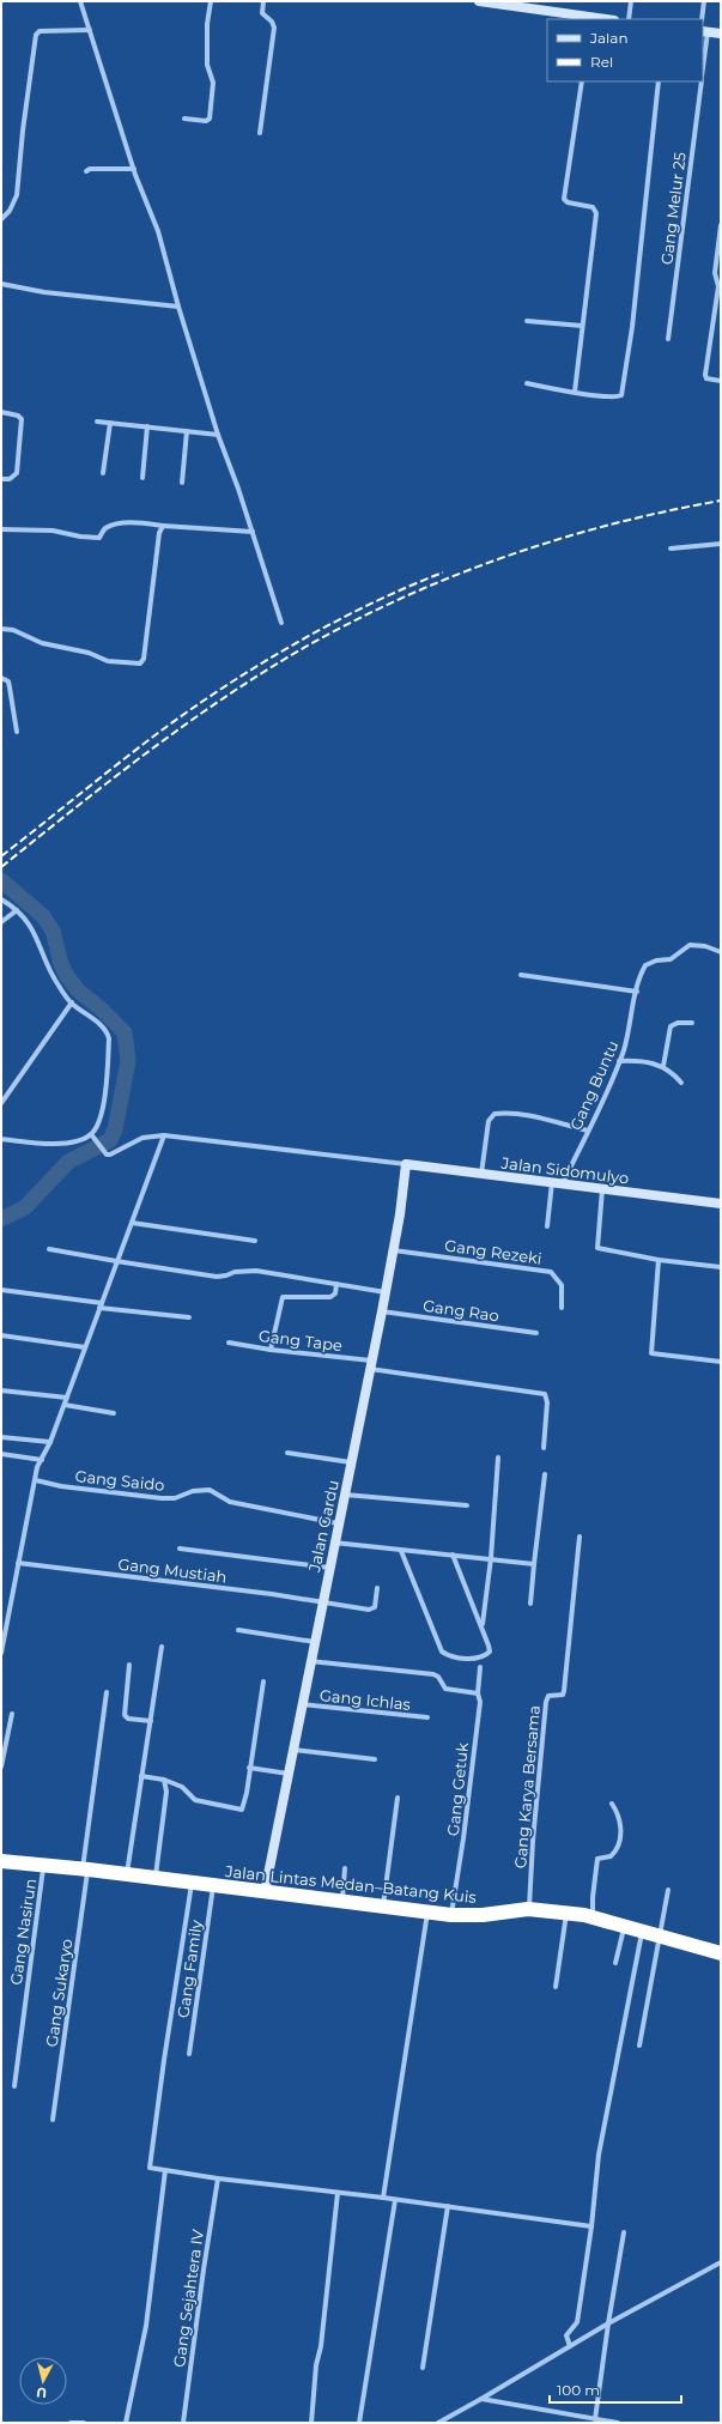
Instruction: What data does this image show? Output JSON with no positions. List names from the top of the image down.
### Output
{
  "streets": {
    "highway": ["Jalan Lintas Medan–Batang Kuis"],
    "street": [
      "Gang Melur 25",
      "Gang Buntu",
      "Jalan Sidomulyo",
      "Gang Rezeki",
      "Gang Rao",
      "Gang Tape",
      "Gang Saido",
      "Jalan Gardu",
      "Gang Mustiah",
      "Gang Ichlas",
      "Gang Karya Bersama",
      "Gang Getuk",
      "Gang Nasirun",
      "Gang Family",
      "Gang Sukaryo",
      "Gang Sejahtera IV"
    ]
  },
  "crossings": [
    ["Gang Buntu", "Jalan Sidomulyo"],
    ["Jalan Sidomulyo", "Jalan Gardu"],
    ["Gang Rezeki", "Jalan Gardu"],
    ["Gang Rao", "Jalan Gardu"],
    ["Gang Tape", "Jalan Gardu"],
    ["Gang Saido", "Jalan Gardu"],
    ["Jalan Gardu", "Gang Mustiah"],
    ["Jalan Gardu", "Gang Ichlas"],
    ["Jalan Gardu", "Jalan Lintas Medan–Batang Kuis"],
    ["Gang Karya Bersama", "Jalan Lintas Medan–Batang Kuis"],
    ["Gang Getuk", "Jalan Lintas Medan–Batang Kuis"],
    ["Jalan Lintas Medan–Batang Kuis", "Gang Nasirun"],
    ["Jalan Lintas Medan–Batang Kuis", "Gang Family"],
    ["Jalan Lintas Medan–Batang Kuis", "Gang Sukaryo"]
  ],
  "legend": ["Jalan", "Rel"],
  "scale_bar": "100 m",
  "north": "bottom"
}
